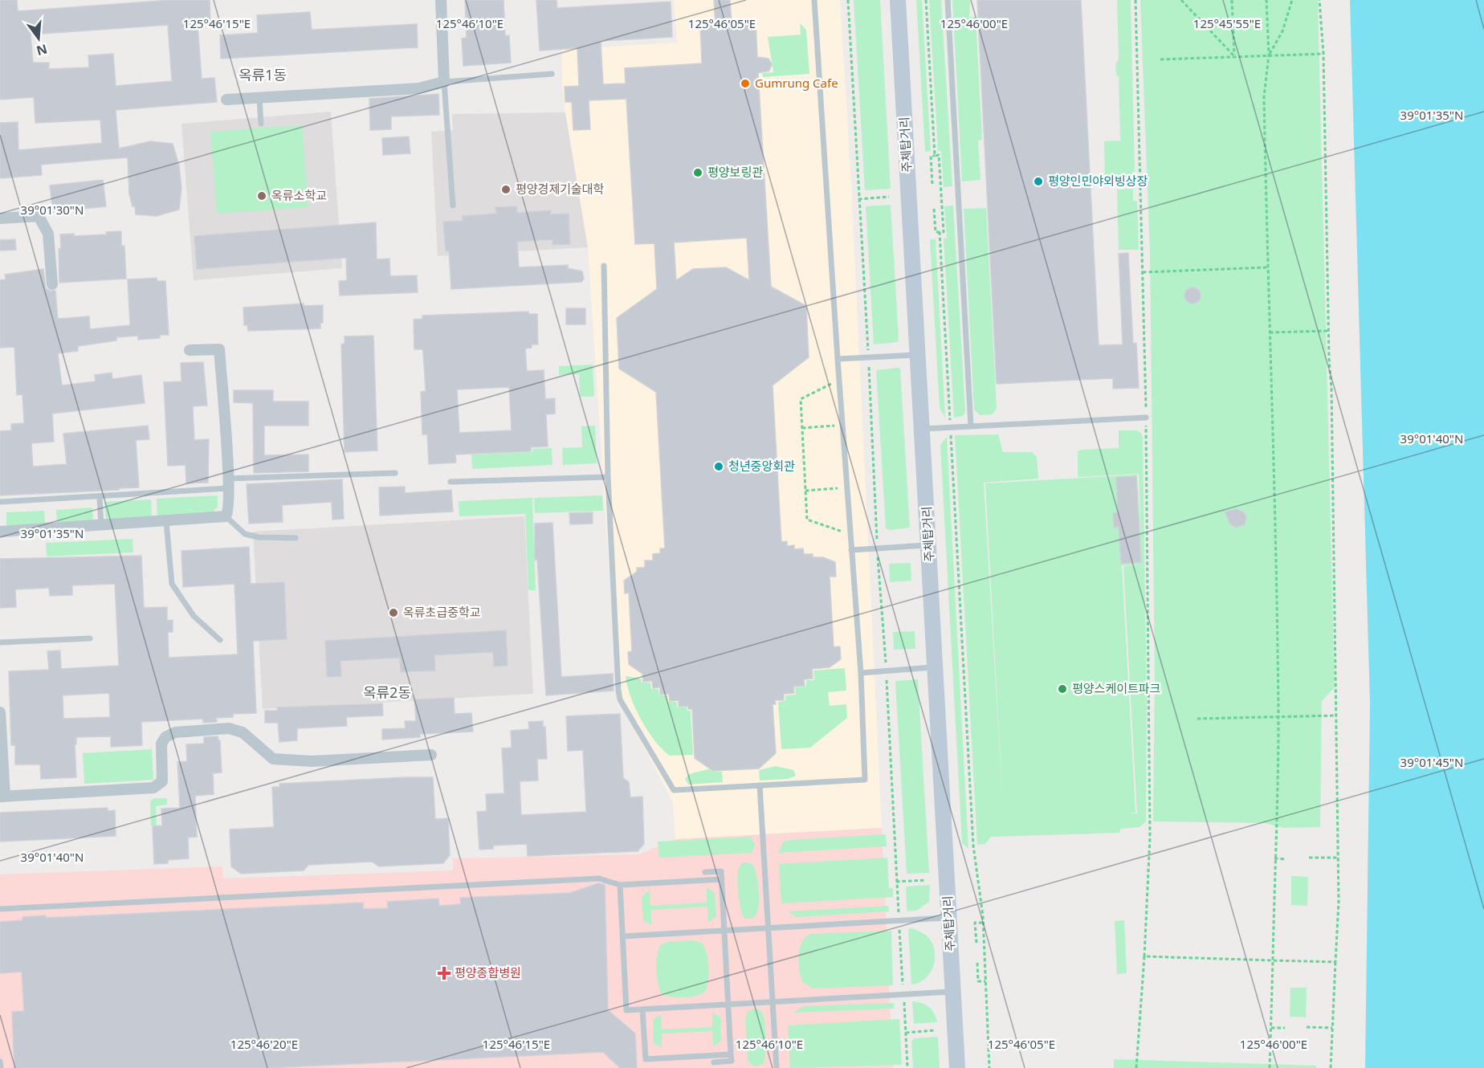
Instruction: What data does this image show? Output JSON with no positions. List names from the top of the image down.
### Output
{
  "streets": {
    "main road": ["주체탑거리"]
  },
  "districts": ["옥류1동", "옥류2동"],
  "places": {
    "other": [
      "Gumrung Cafe",
      "평양보링관",
      "평양인민야외빙상장",
      "평양경제기술대학",
      "옥류소학교",
      "청년중앙회관",
      "옥류초급중학교",
      "평양스케이트파크"
    ],
    "health": ["평양종합병원"]
  },
  "north": "bottom",
  "coordinates": [
    "125°46'15\"E",
    "125°46'10\"E",
    "125°46'05\"E",
    "125°46'00\"E",
    "125°45'55\"E",
    "39°01'35\"N",
    "39°01'30\"N",
    "39°01'40\"N",
    "39°01'45\"N",
    "125°46'20\"E"
  ]
}
